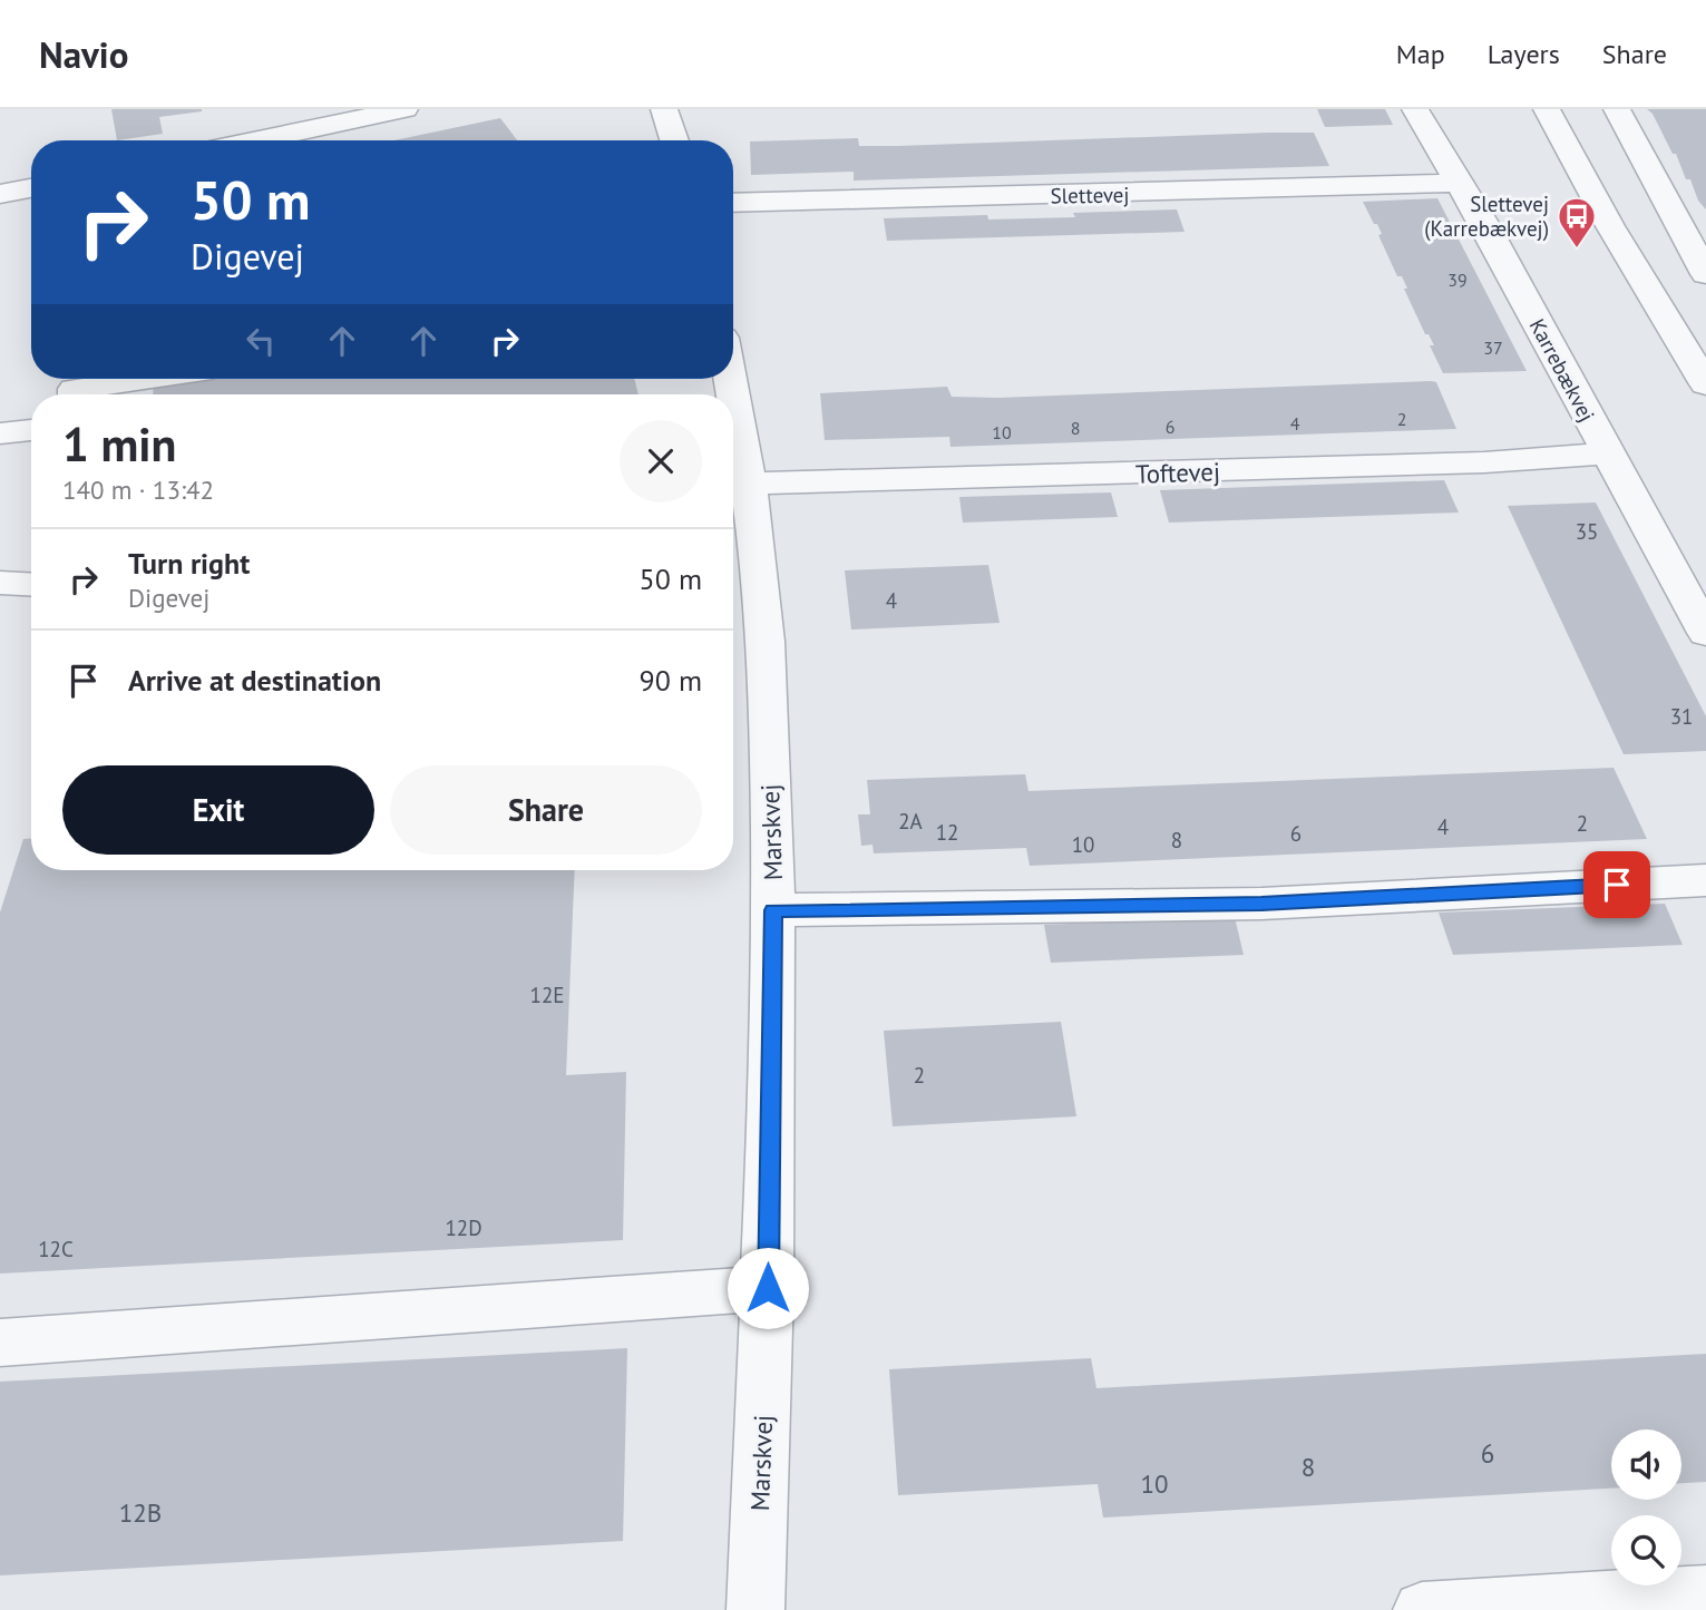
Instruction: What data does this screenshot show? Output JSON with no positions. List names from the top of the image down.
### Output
{
  "streets": {
    "street": [
      "Slettevej",
      "Karrebækvej",
      "Toftevej",
      "Marskvej"
    ]
  },
  "crossings": [
    ["Slettevej", "Karrebækvej"],
    ["Karrebækvej", "Toftevej"],
    ["Toftevej", "Marskvej"]
  ],
  "places": {
    "bus stop": ["Slettevej (Karrebækvej)"]
  },
  "house_numbers": [
    "39",
    "37",
    "2",
    "4",
    "6",
    "8",
    "10",
    "35",
    "4",
    "31",
    "2A",
    "2",
    "4",
    "12",
    "6",
    "8",
    "10",
    "12E",
    "2",
    "12D",
    "12C",
    "6",
    "8",
    "10",
    "12B"
  ],
  "page": {
    "header": "Navio",
    "nav": ["Map", "Layers", "Share"],
    "turn": ["50 m", "Digevej"],
    "heading": ["1 min", "140 m · 13:42"],
    "list": [
      {
        "name": "Turn right",
        "note": "Digevej",
        "value": "50 m"
      },
      {
        "name": "Arrive at destination",
        "value": "90 m"
      }
    ],
    "buttons": ["Exit", "Share"]
  }
}
